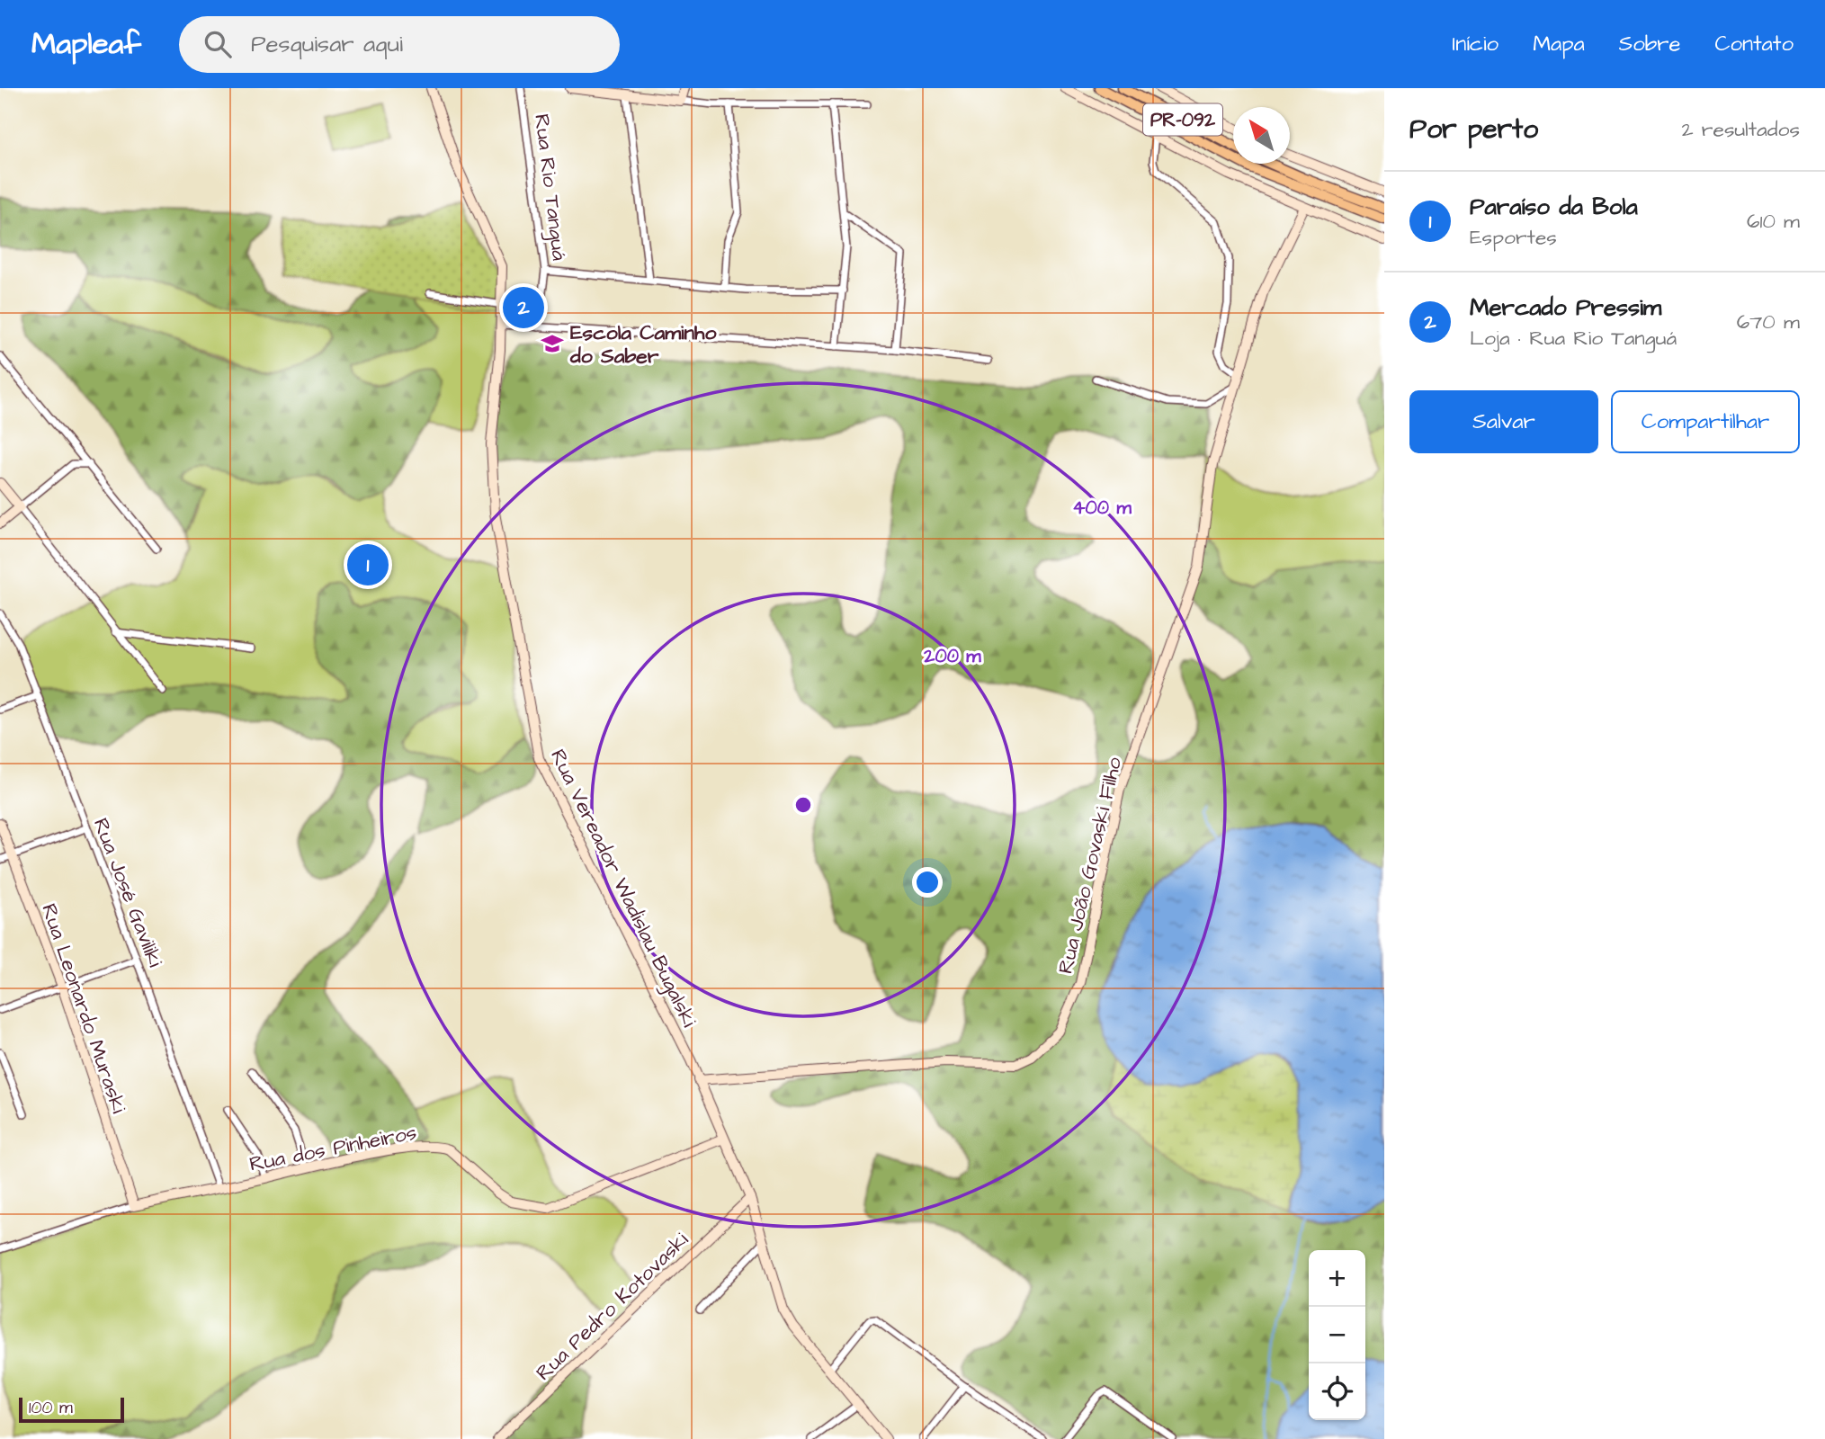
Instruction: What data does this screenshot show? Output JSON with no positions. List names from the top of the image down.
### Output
{
  "streets": {
    "main road": ["PR-092"],
    "street": [
      "Rua Rio Tanguá",
      "Rua João Govaski Filho",
      "Rua Vereador Wadislau Bugalski",
      "Rua José Gaviliki",
      "Rua Leonardo Muraski",
      "Rua dos Pinheiros",
      "Rua Pedro Kotovaski"
    ]
  },
  "crossings": [
    ["Rua João Govaski Filho", "Rua Vereador Wadislau Bugalski"],
    ["Rua Vereador Wadislau Bugalski", "Rua dos Pinheiros"],
    ["Rua Vereador Wadislau Bugalski", "Rua Pedro Kotovaski"],
    ["Rua José Gaviliki", "Rua dos Pinheiros"],
    ["Rua Leonardo Muraski", "Rua dos Pinheiros"]
  ],
  "places": {
    "school or university": ["Escola Caminho do Saber"]
  },
  "scale_bar": "100 m",
  "north": "top left",
  "page": {
    "header": "Mapleaf",
    "search": "Pesquisar aqui",
    "nav": [
      "Início",
      "Mapa",
      "Sobre",
      "Contato"
    ],
    "heading": ["Por perto", "2 resultados"],
    "list": [
      {
        "mark": "1",
        "name": "Paraíso da Bola",
        "note": "Esportes",
        "value": "610 m"
      },
      {
        "mark": "2",
        "name": "Mercado Pressim",
        "note": "Loja · Rua Rio Tanguá",
        "value": "670 m"
      }
    ],
    "pins": ["2", "1"],
    "buttons": ["Salvar", "Compartilhar"],
    "map_buttons": ["+", "−"],
    "scale": "100 m"
  },
  "rings": ["400 m", "200 m"]
}
